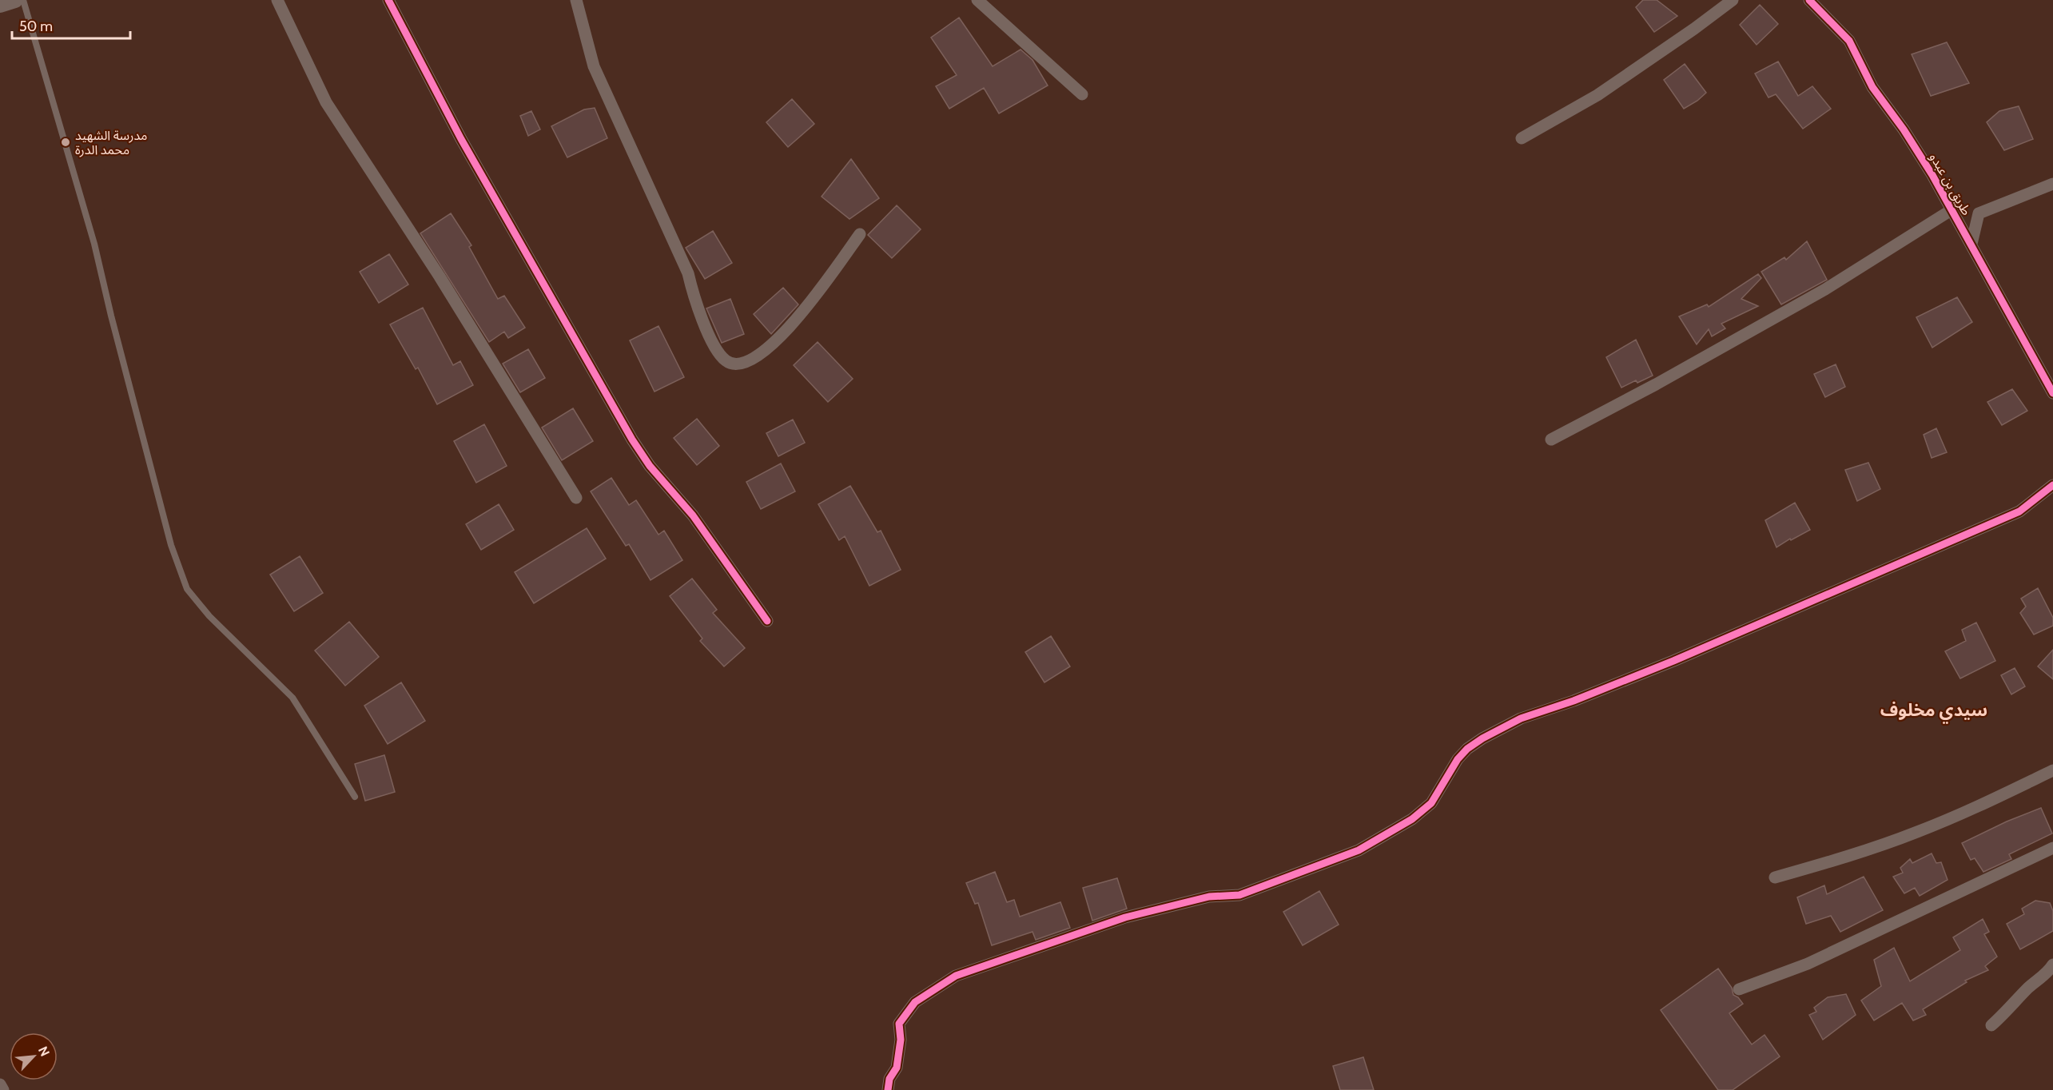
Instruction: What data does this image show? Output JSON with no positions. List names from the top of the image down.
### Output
{
  "streets": {
    "street": ["طريق بن عبدو"]
  },
  "districts": ["سيدي مخلوف"],
  "places": ["مدرسة الشهيد محمد الدرة"],
  "scale_bar": "50 m",
  "north": "top right"
}
